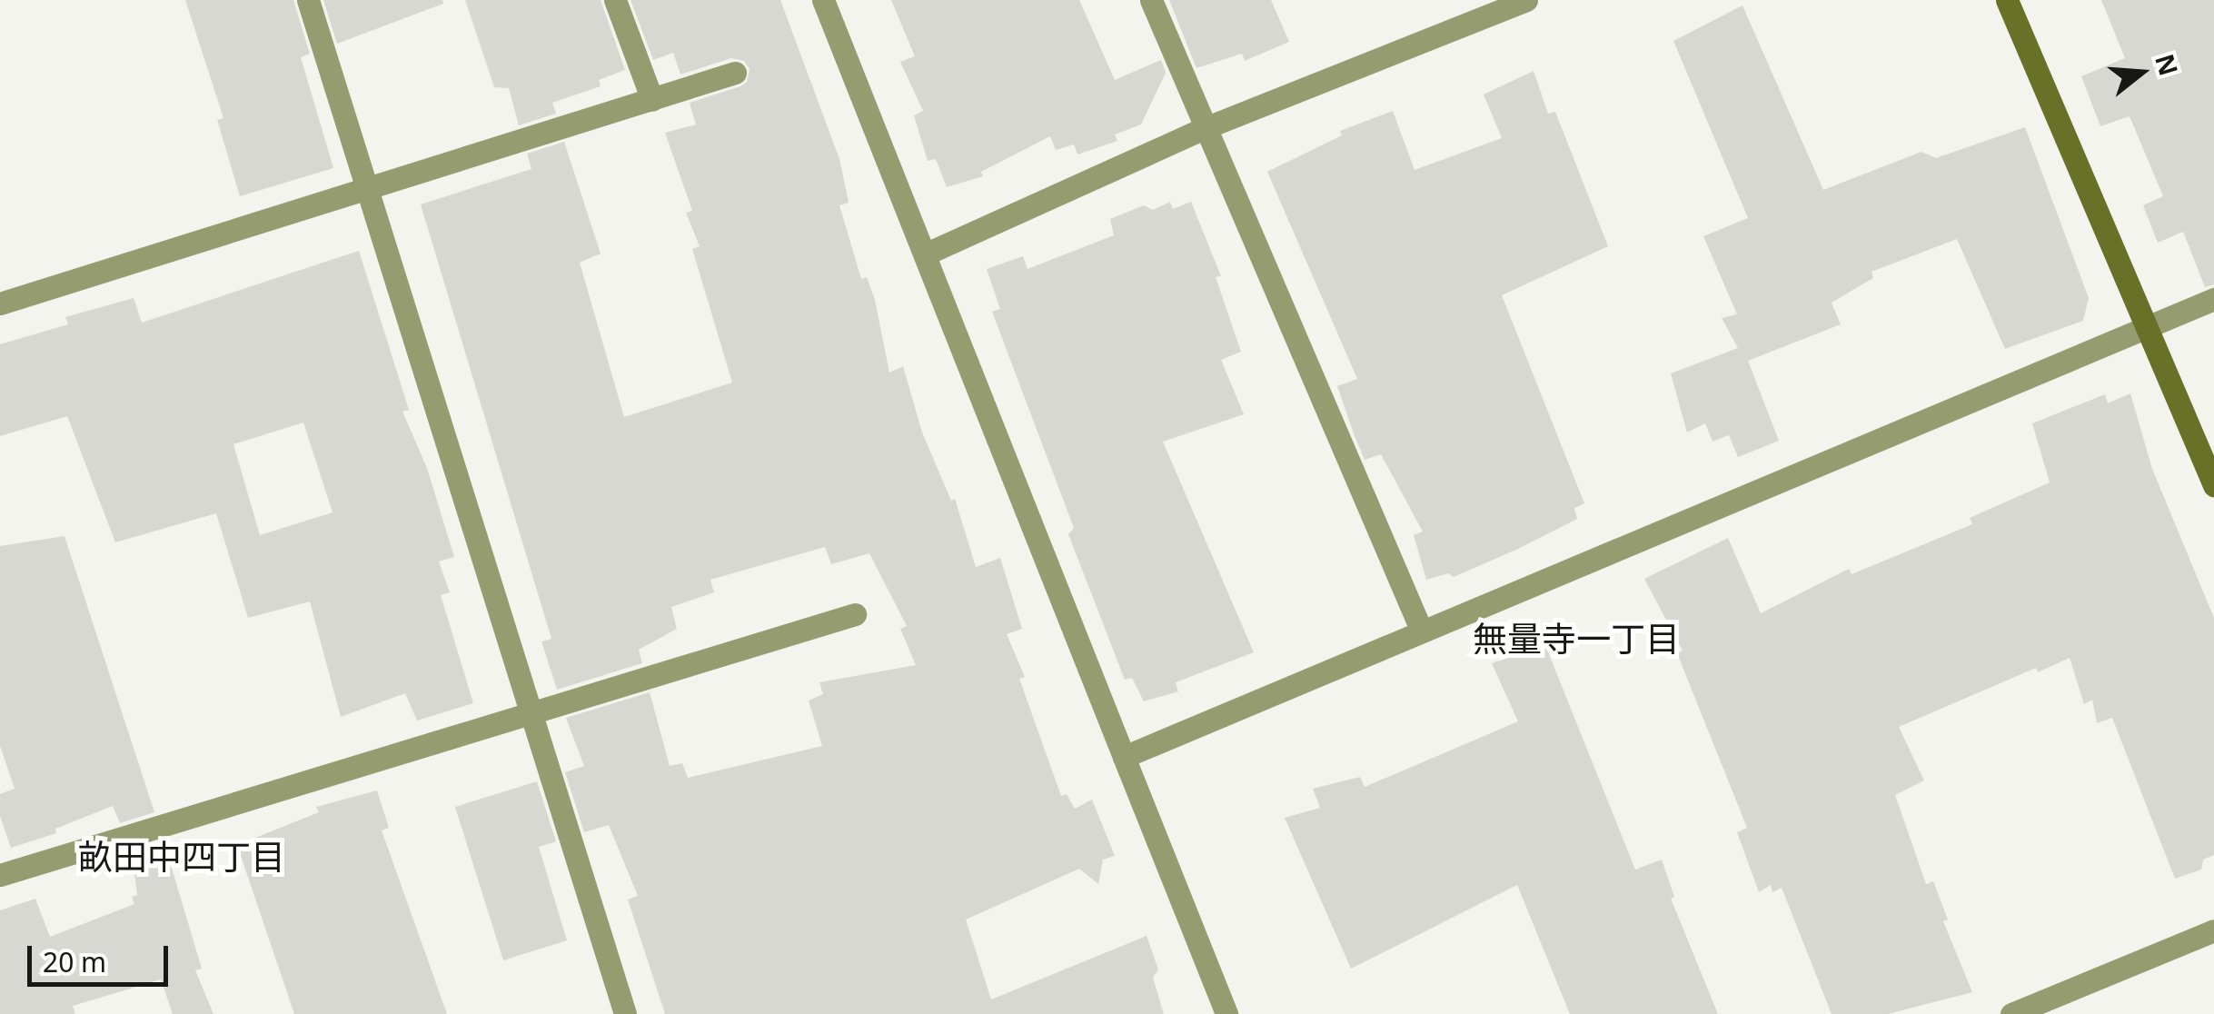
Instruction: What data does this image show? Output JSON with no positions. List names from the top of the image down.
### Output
{
  "districts": ["無量寺一丁目", "畝田中四丁目"],
  "scale_bar": "20 m",
  "north": "right"
}
